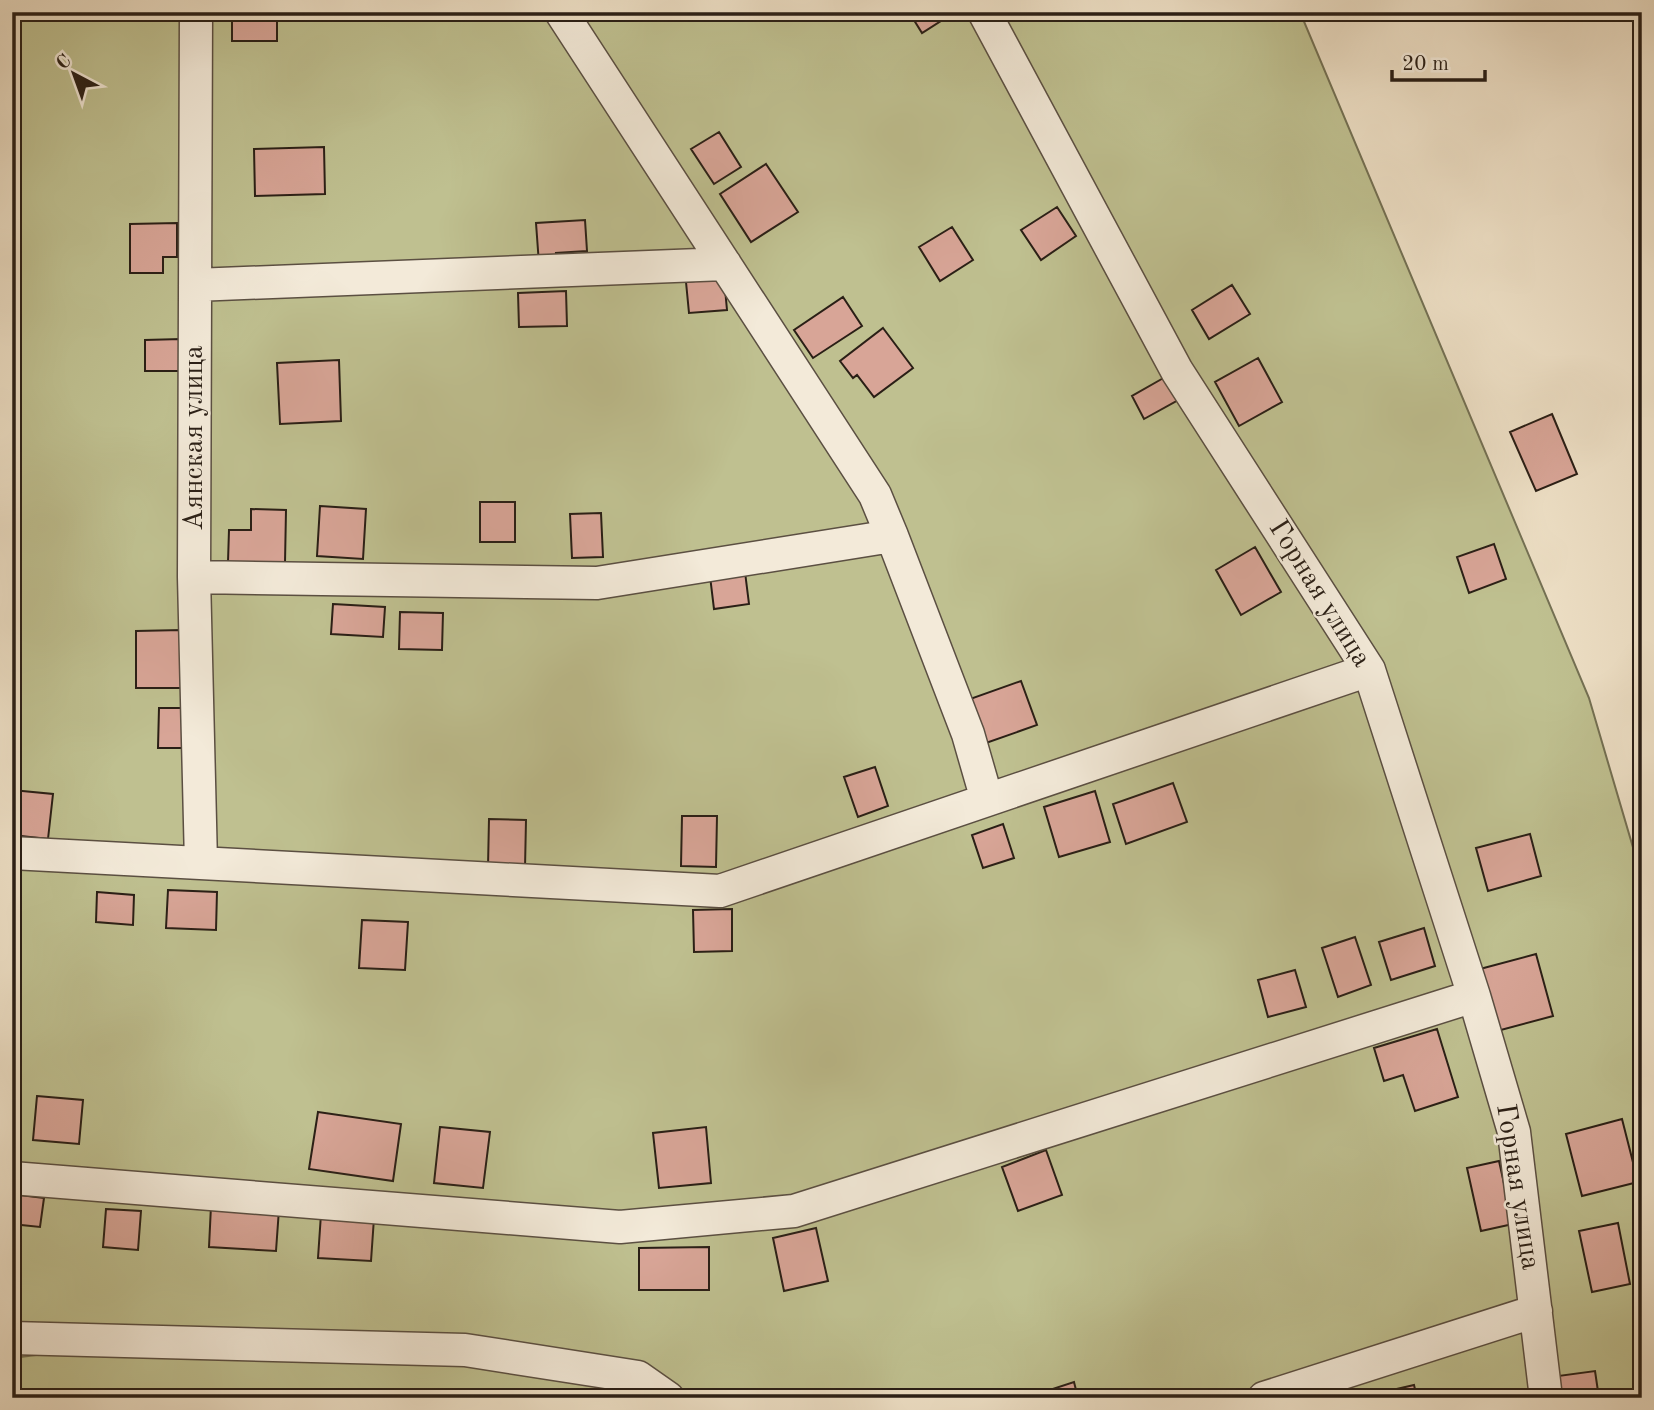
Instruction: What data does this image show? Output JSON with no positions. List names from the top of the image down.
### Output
{
  "streets": {
    "street": ["Аянская улица", "Горная улица"]
  },
  "scale_bar": "20 m",
  "north": "top left"
}
